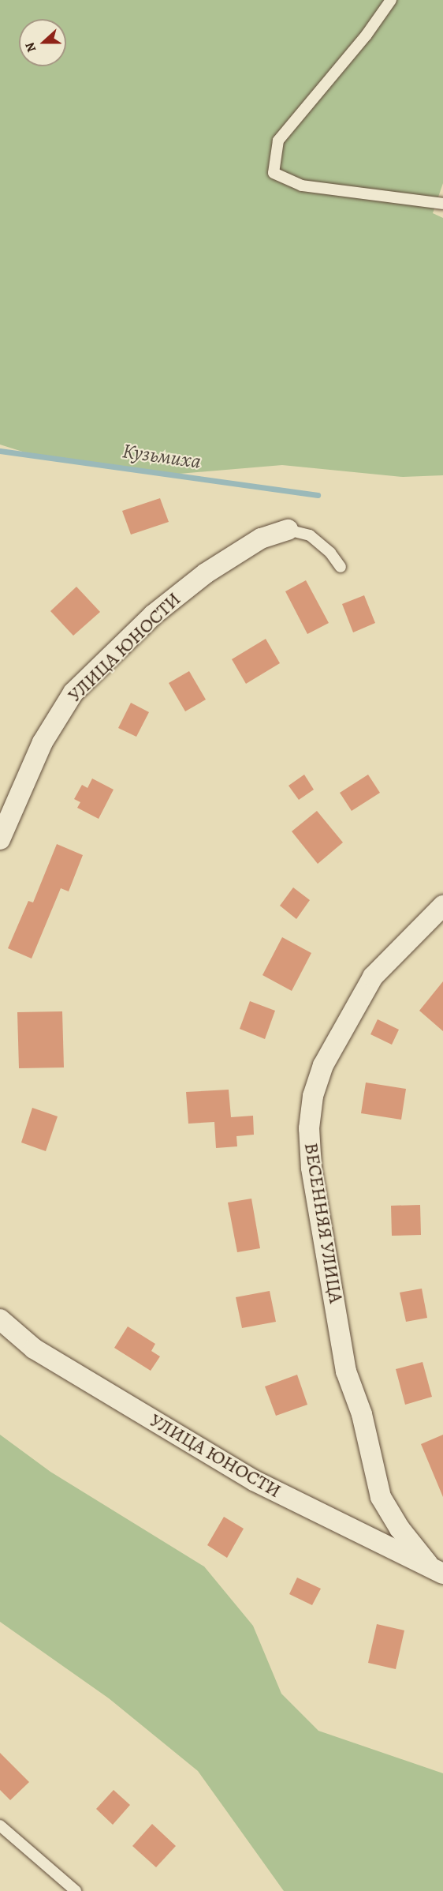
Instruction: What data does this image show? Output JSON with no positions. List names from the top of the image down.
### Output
{
  "streets": {
    "street": ["УЛИЦА ЮНОСТИ", "ВЕСЕННЯЯ УЛИЦА"]
  },
  "crossings": [
    ["УЛИЦА ЮНОСТИ", "ВЕСЕННЯЯ УЛИЦА"]
  ],
  "water": ["Кузьмиха"],
  "north": "left"
}
